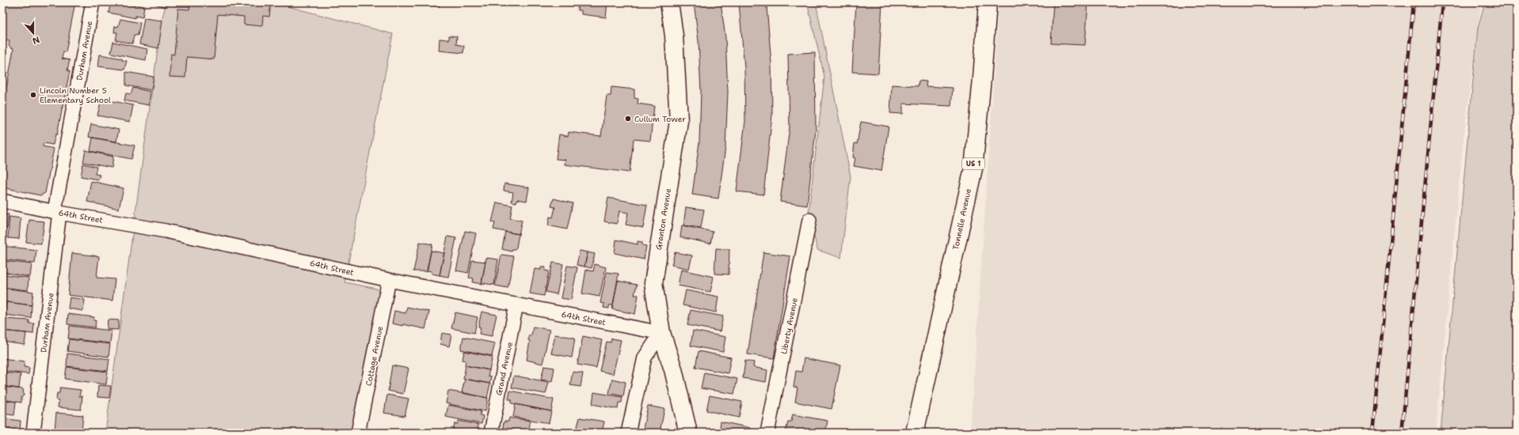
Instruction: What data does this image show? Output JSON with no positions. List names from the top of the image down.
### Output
{
  "streets": {
    "street": [
      "Durham Avenue",
      "US 1",
      "64th Street",
      "Granton Avenue",
      "Tonnelle Avenue",
      "Liberty Avenue",
      "Cottage Avenue",
      "Grand Avenue"
    ]
  },
  "crossings": [
    ["Durham Avenue", "64th Street"],
    ["64th Street", "Granton Avenue"],
    ["64th Street", "Cottage Avenue"],
    ["64th Street", "Grand Avenue"]
  ],
  "places": ["Lincoln Number 5 Elementary School", "Cullum Tower"],
  "north": "bottom"
}
